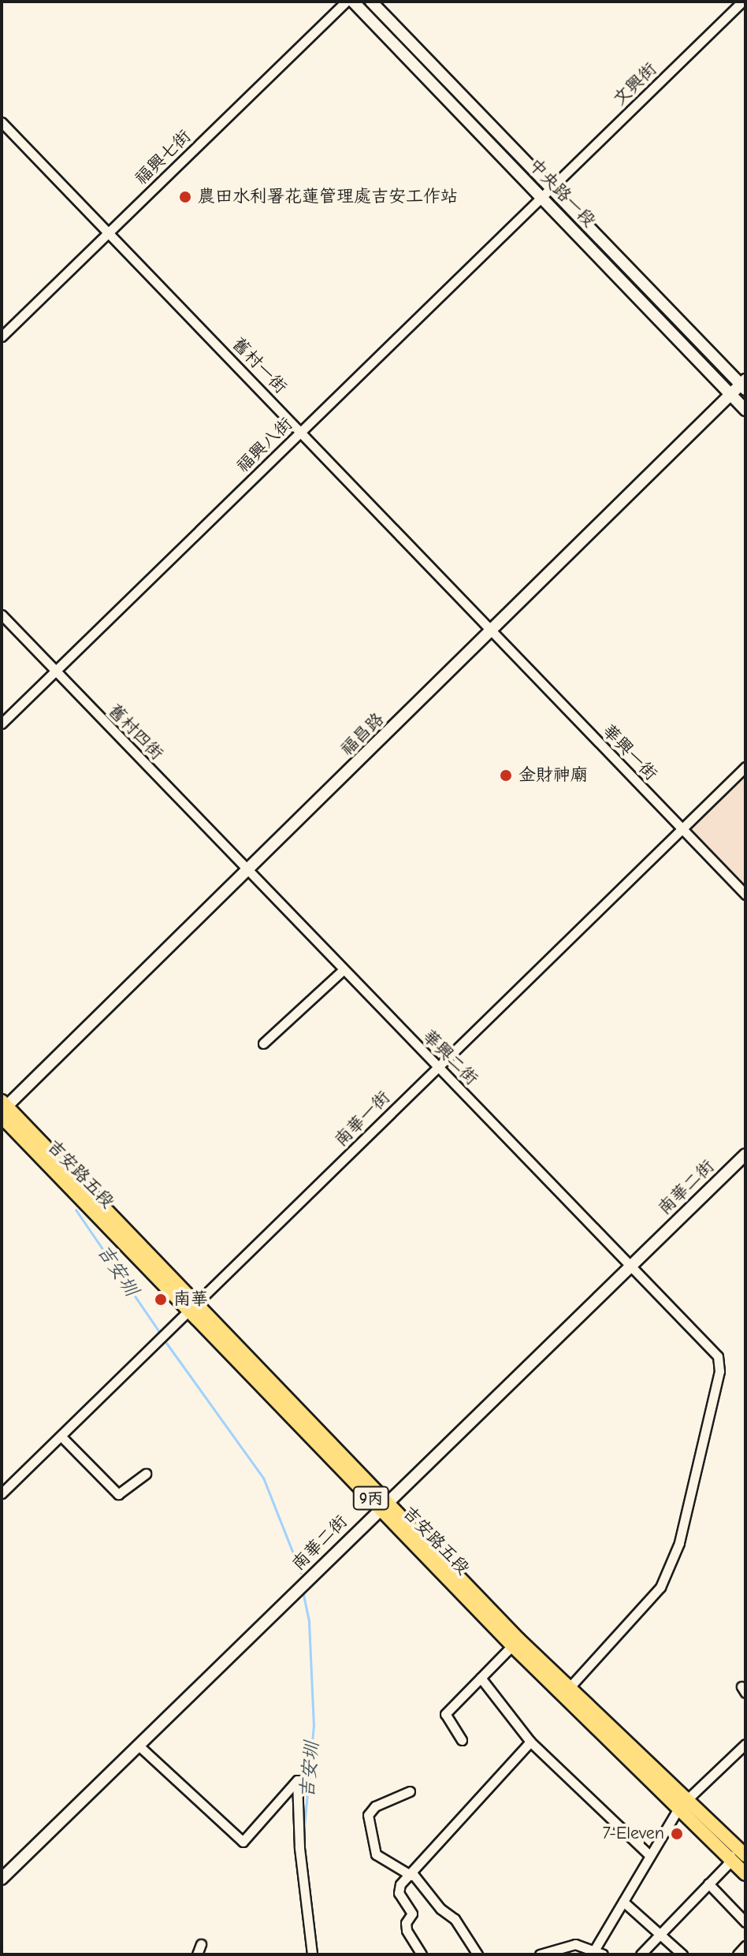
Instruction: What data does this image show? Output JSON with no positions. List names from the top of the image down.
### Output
{
  "streets": {
    "main road": ["吉安路五段", "9丙"],
    "street": [
      "文興街",
      "福興七街",
      "中央路一段",
      "舊村一街",
      "福興八街",
      "舊村四街",
      "福昌路",
      "華興一街",
      "華興二街",
      "南華一街",
      "南華二街"
    ]
  },
  "crossings": [
    ["文興街", "中央路一段"],
    ["文興街", "福興八街"],
    ["福興七街", "舊村一街"],
    ["中央路一段", "福興八街"],
    ["中央路一段", "福昌路"],
    ["舊村一街", "福興八街"],
    ["舊村一街", "福昌路"],
    ["舊村一街", "華興一街"],
    ["福興八街", "舊村四街"],
    ["舊村四街", "福昌路"],
    ["舊村四街", "華興二街"],
    ["福昌路", "華興一街"],
    ["福昌路", "華興二街"],
    ["福昌路", "吉安路五段"],
    ["華興一街", "南華一街"],
    ["華興二街", "南華一街"],
    ["華興二街", "吉安路五段"],
    ["華興二街", "南華二街"],
    ["南華一街", "吉安路五段"],
    ["吉安路五段", "南華二街"]
  ],
  "water": ["吉安圳"],
  "places": [
    "農田水利署花蓮管理處吉安工作站",
    "金財神廟",
    "南華",
    "7-Eleven"
  ]
}
